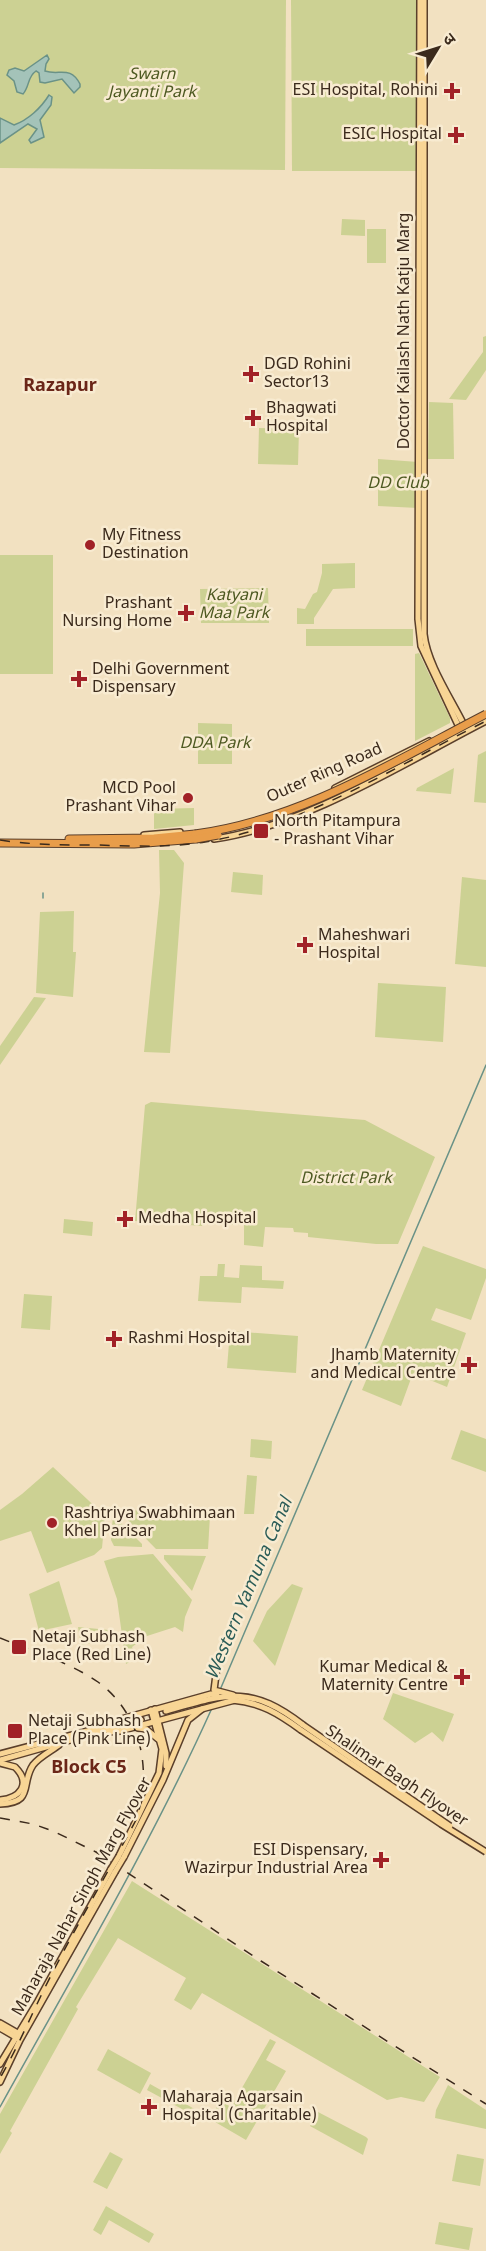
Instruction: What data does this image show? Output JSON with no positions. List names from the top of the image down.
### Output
{
  "streets": {
    "highway": ["Outer Ring Road"],
    "main road": ["Doctor Kailash Nath Katju Marg", "Shalimar Bagh Flyover", "Maharaja Nahar Singh Marg Flyover"]
  },
  "crossings": [
    ["Doctor Kailash Nath Katju Marg", "Outer Ring Road"]
  ],
  "districts": ["Razapur", "Block C5"],
  "water": ["Western Yamuna Canal"],
  "parks": [
    "Swarn Jayanti Park",
    "DD Club",
    "Katyani Maa Park",
    "DDA Park",
    "District Park"
  ],
  "places": {
    "health": [
      "ESI Hospital, Rohini",
      "ESIC Hospital",
      "DGD Rohini Sector13",
      "Bhagwati Hospital",
      "Prashant Nursing Home",
      "Delhi Government Dispensary",
      "Maheshwari Hospital",
      "Medha Hospital",
      "Rashmi Hospital",
      "Jhamb Maternity and Medical Centre",
      "Kumar Medical & Maternity Centre",
      "ESI Dispensary, Wazirpur Industrial Area",
      "Maharaja Agarsain Hospital (Charitable)"
    ],
    "other": ["My Fitness Destination", "MCD Pool Prashant Vihar", "Rashtriya Swabhimaan Khel Parisar"],
    "transit": ["North Pitampura - Prashant Vihar", "Netaji Subhash Place (Red Line)", "Netaji Subhash Place (Pink Line)"]
  },
  "north": "top right"
}
